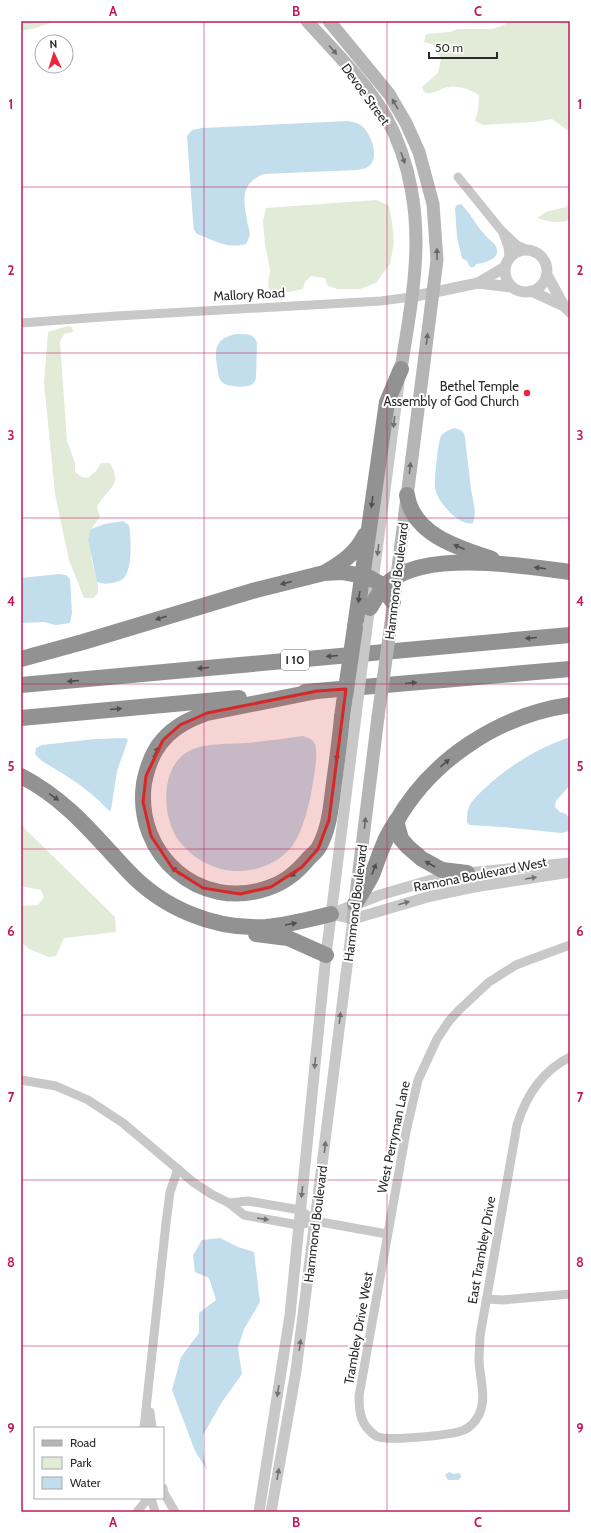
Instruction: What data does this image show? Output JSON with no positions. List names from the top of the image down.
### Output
{
  "streets": {
    "highway": ["I 10"],
    "main road": ["Devoe Street", "Hammond Boulevard"],
    "street": [
      "Mallory Road",
      "Ramona Boulevard West",
      "West Perryman Lane",
      "East Trambley Drive",
      "Trambley Drive West"
    ]
  },
  "crossings": [
    ["Devoe Street", "Mallory Road"],
    ["Devoe Street", "Hammond Boulevard"],
    ["Mallory Road", "Hammond Boulevard"],
    ["Hammond Boulevard", "Ramona Boulevard West"],
    ["West Perryman Lane", "Trambley Drive West"],
    ["East Trambley Drive", "Trambley Drive West"]
  ],
  "places": ["Bethel Temple Assembly of God Church"],
  "legend": ["Road", "Park", "Water"],
  "scale_bar": "50 m",
  "north": "top",
  "grid": {
    "columns": ["A", "B", "C"],
    "rows": [
      "1",
      "2",
      "3",
      "4",
      "5",
      "6",
      "7",
      "8",
      "9"
    ]
  }
}
